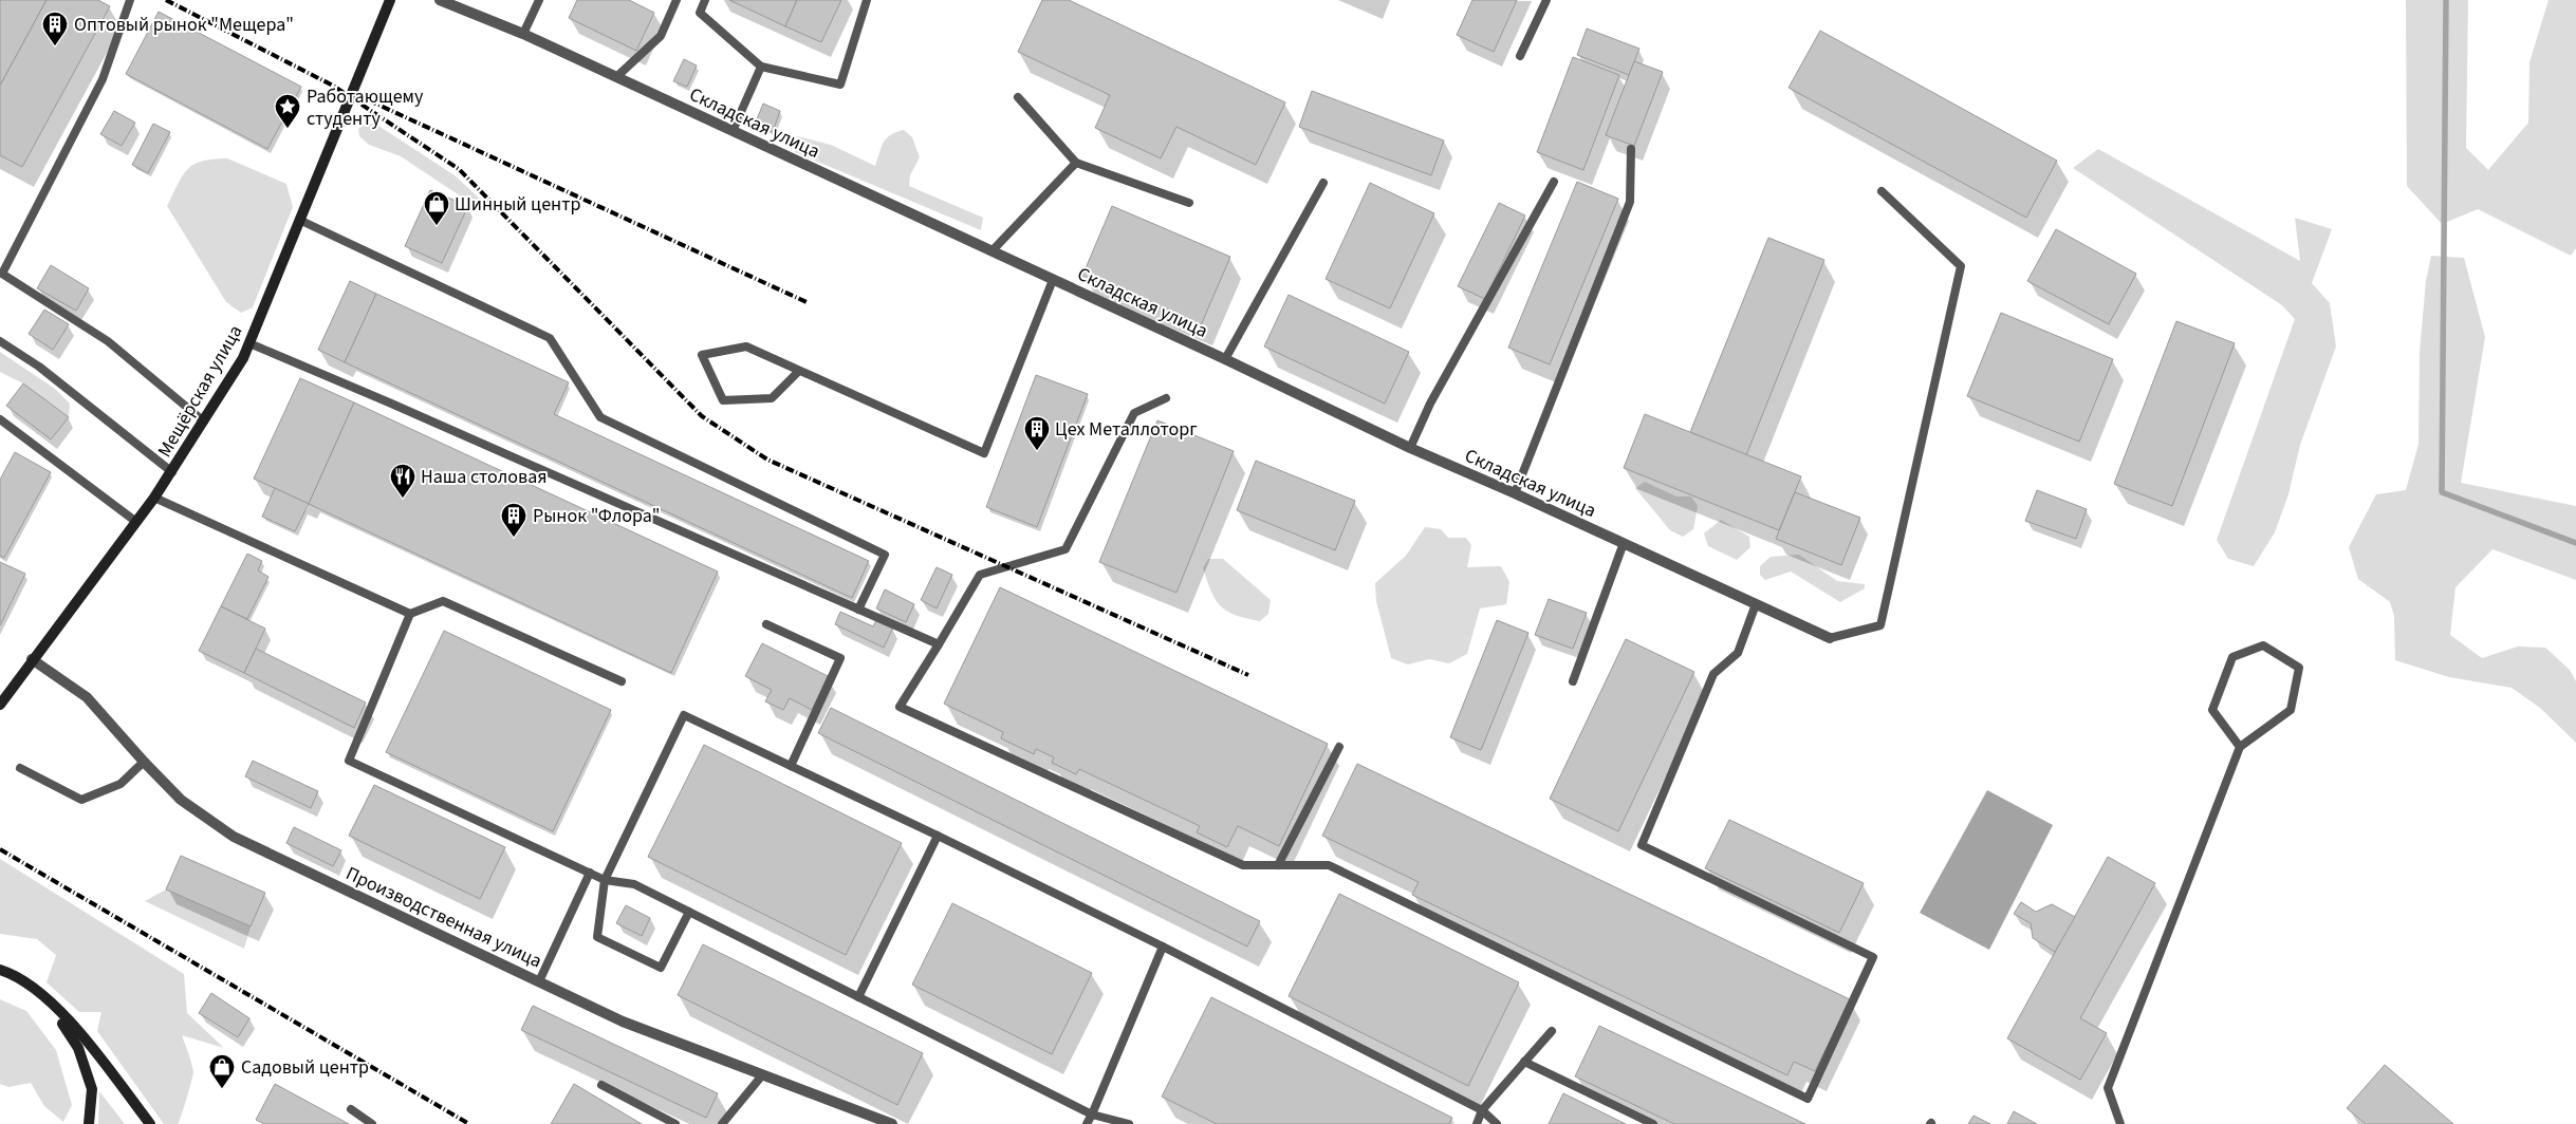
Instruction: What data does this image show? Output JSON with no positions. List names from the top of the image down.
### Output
{
  "streets": {
    "main road": ["Мещёрская улица"],
    "street": ["Складская улица", "Производственная улица"]
  },
  "crossings": [
    ["Мещёрская улица", "Производственная улица"]
  ],
  "places": {
    "building": ["Оптовый рынок \"Мещера\"", "Цех Металлоторг", "Рынок \"Флора\""],
    "place": ["Работающему студенту"],
    "shop": ["Шинный центр", "Садовый центр"],
    "restaurant": ["Наша столовая"]
  }
}
